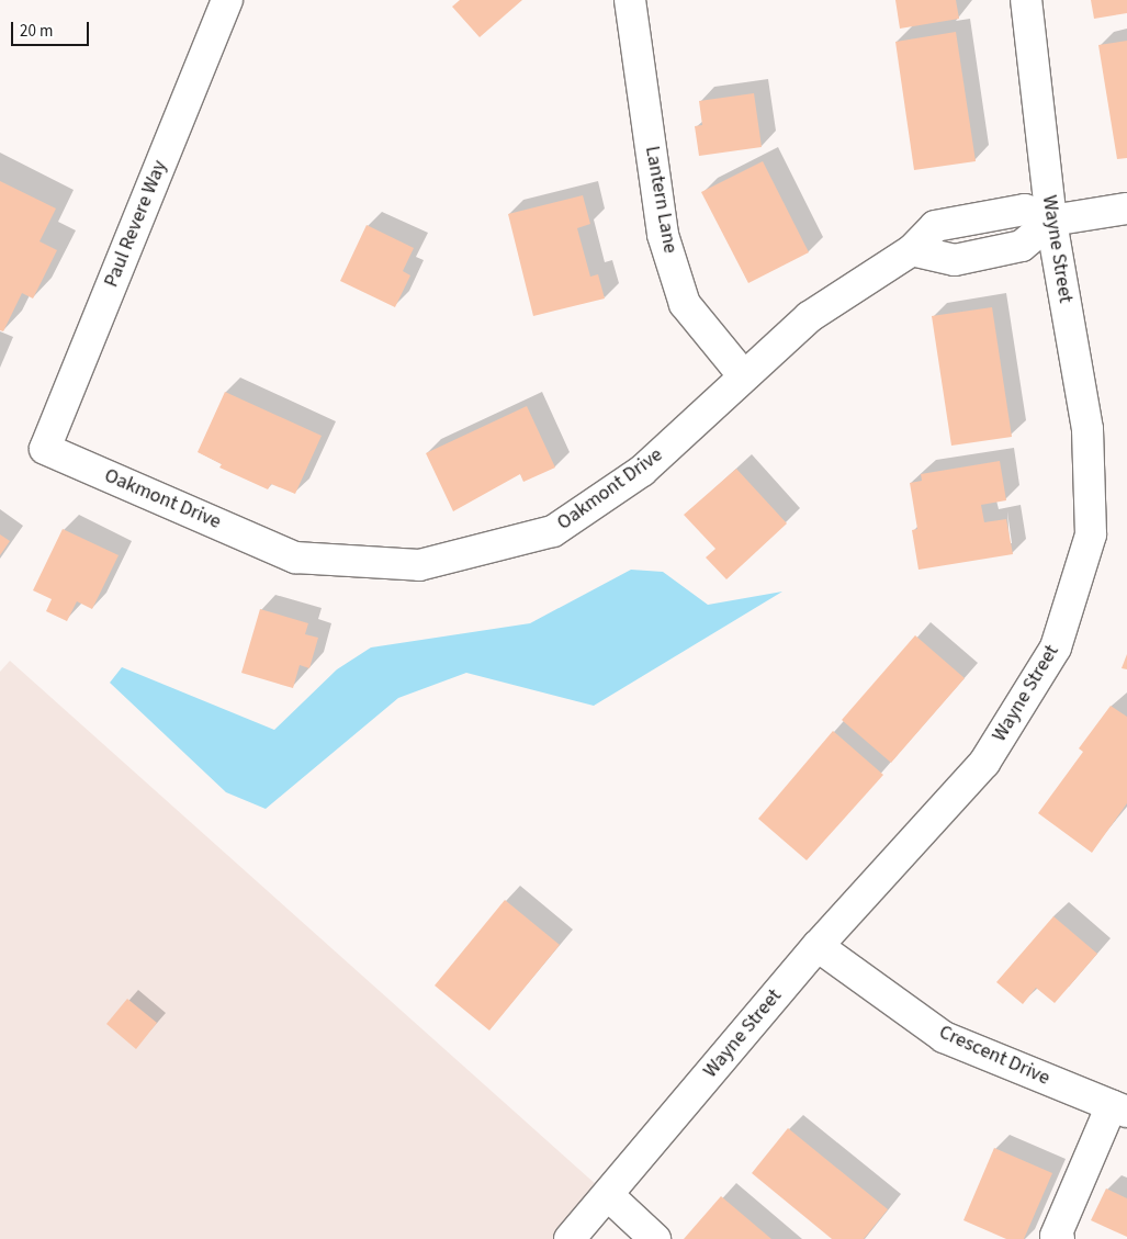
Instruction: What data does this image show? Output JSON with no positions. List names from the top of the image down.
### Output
{
  "streets": {
    "street": [
      "Lantern Lane",
      "Paul Revere Way",
      "Wayne Street",
      "Oakmont Drive",
      "Crescent Drive"
    ]
  },
  "crossings": [
    ["Lantern Lane", "Oakmont Drive"],
    ["Paul Revere Way", "Oakmont Drive"],
    ["Wayne Street", "Oakmont Drive"],
    ["Wayne Street", "Crescent Drive"]
  ],
  "scale_bar": "20 m"
}
